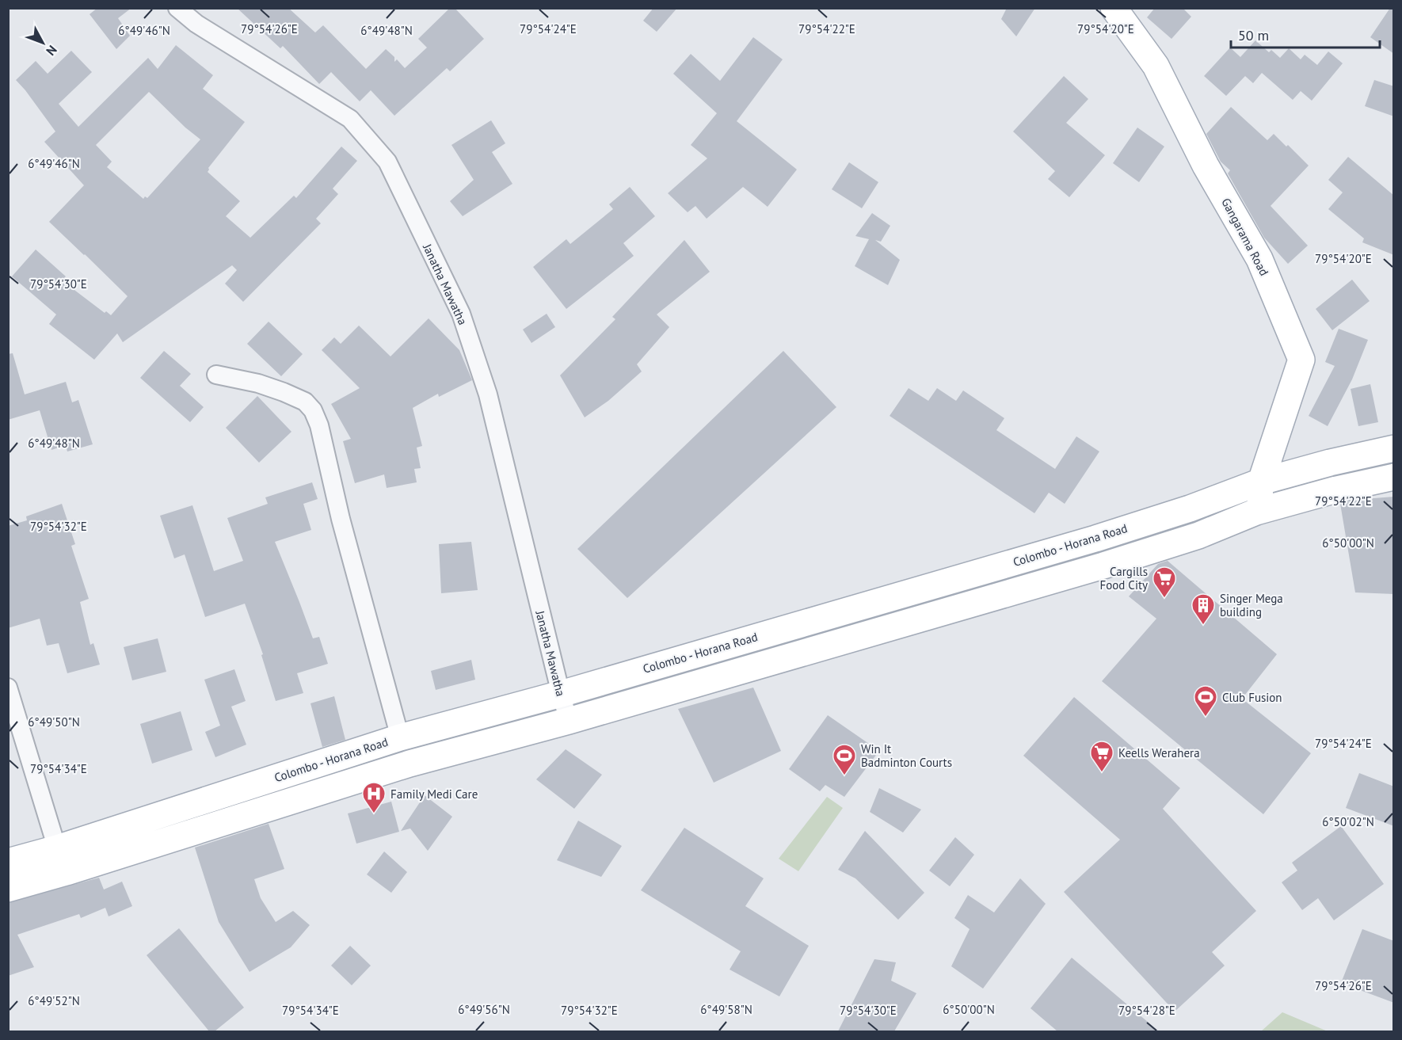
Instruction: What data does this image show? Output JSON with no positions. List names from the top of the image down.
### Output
{
  "streets": {
    "main road": ["Gangarama Road", "Colombo - Horana Road"],
    "street": ["Janatha Mawatha"]
  },
  "crossings": [
    ["Gangarama Road", "Colombo - Horana Road"],
    ["Janatha Mawatha", "Colombo - Horana Road"]
  ],
  "places": {
    "supermarket": ["Cargills Food City", "Keells Werahera"],
    "building": ["Singer Mega building"],
    "sports": ["Club Fusion", "Win It Badminton Courts"],
    "hospital": ["Family Medi Care"]
  },
  "scale_bar": "50 m",
  "north": "bottom right",
  "coordinates": [
    "79°54'26\"E",
    "79°54'24\"E",
    "79°54'22\"E",
    "79°54'20\"E",
    "6°49'46\"N",
    "6°49'48\"N",
    "79°54'30\"E",
    "79°54'32\"E",
    "6°50'00\"N",
    "6°49'50\"N",
    "79°54'34\"E",
    "6°50'02\"N",
    "6°49'52\"N",
    "6°49'56\"N",
    "6°49'58\"N",
    "79°54'28\"E"
  ]
}
